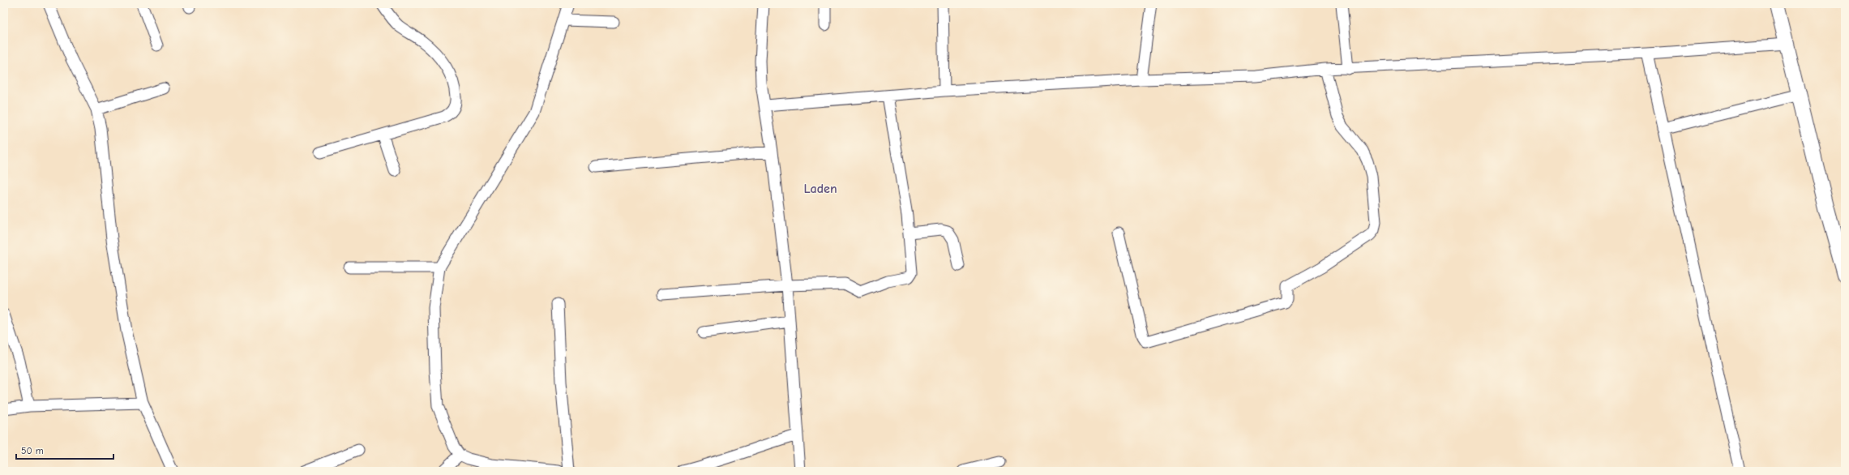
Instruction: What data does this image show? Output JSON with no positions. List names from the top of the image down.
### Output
{
  "districts": ["Laden"],
  "scale_bar": "50 m"
}
